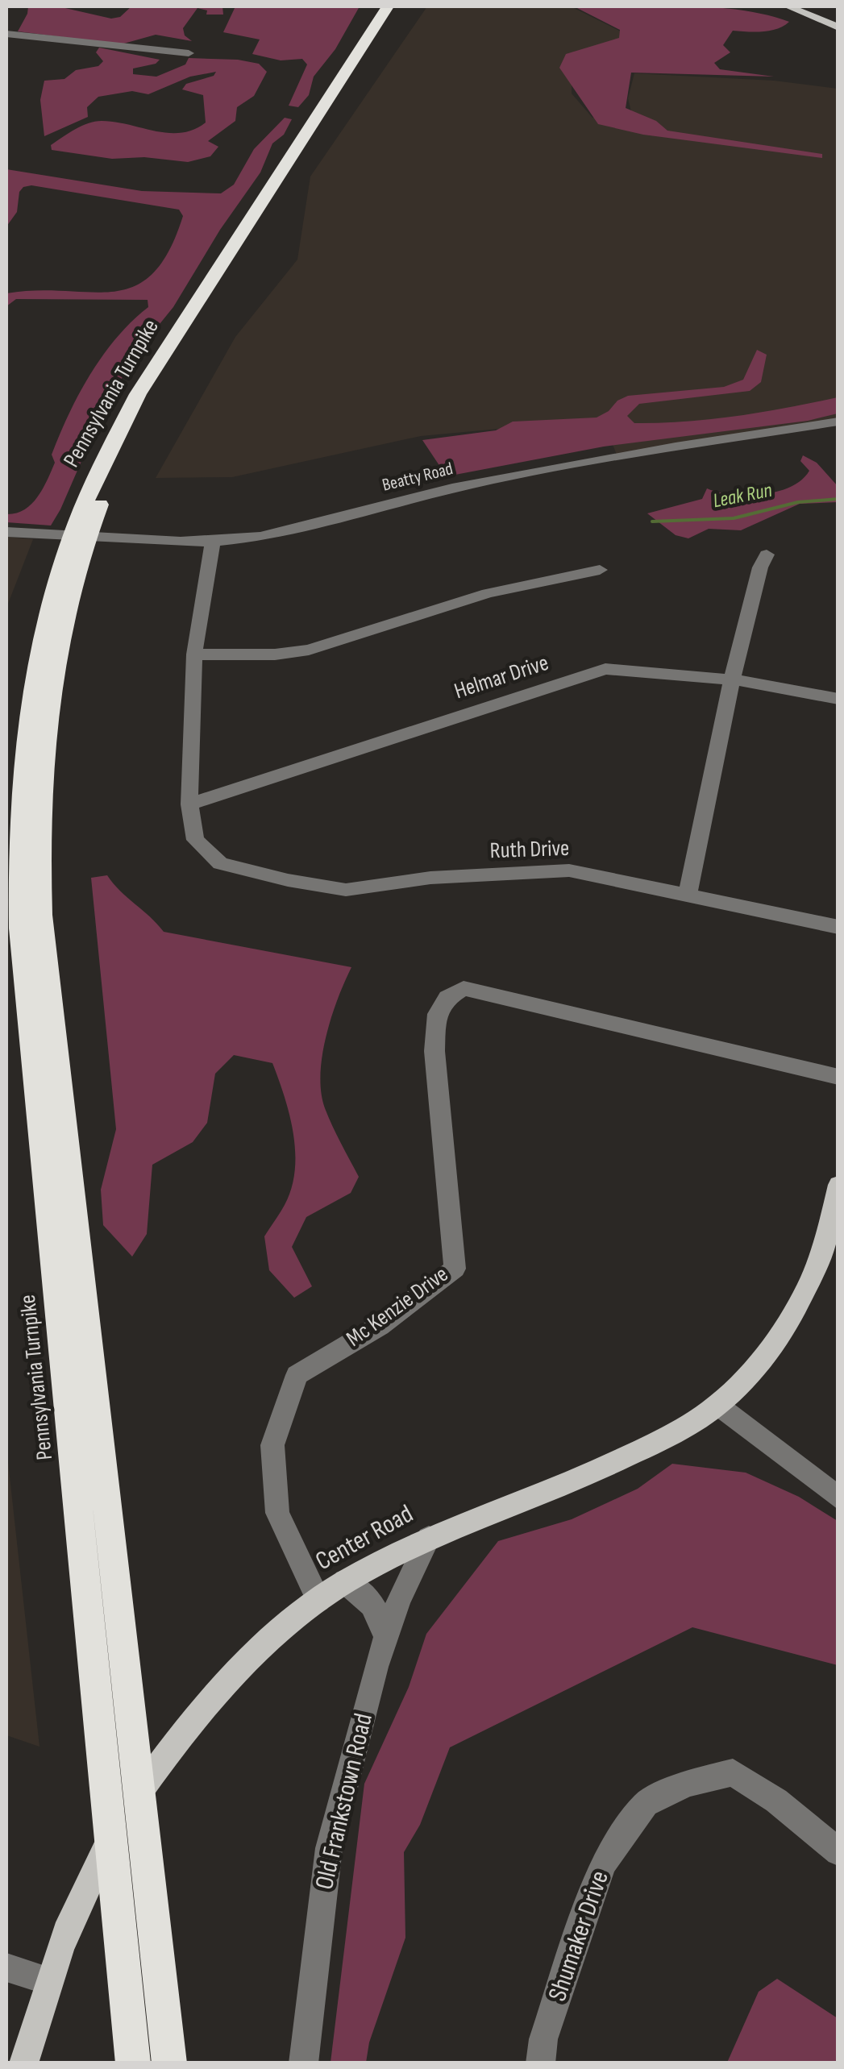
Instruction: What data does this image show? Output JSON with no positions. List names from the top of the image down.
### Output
{
  "streets": {
    "highway": ["Pennsylvania Turnpike"],
    "main road": ["Center Road"],
    "street": [
      "Beatty Road",
      "Helmar Drive",
      "Ruth Drive",
      "Mc Kenzie Drive",
      "Old Frankstown Road",
      "Shumaker Drive"
    ]
  },
  "crossings": [
    ["Helmar Drive", "Ruth Drive"],
    ["Mc Kenzie Drive", "Center Road"],
    ["Center Road", "Old Frankstown Road"]
  ],
  "water": ["Leak Run"]
}
